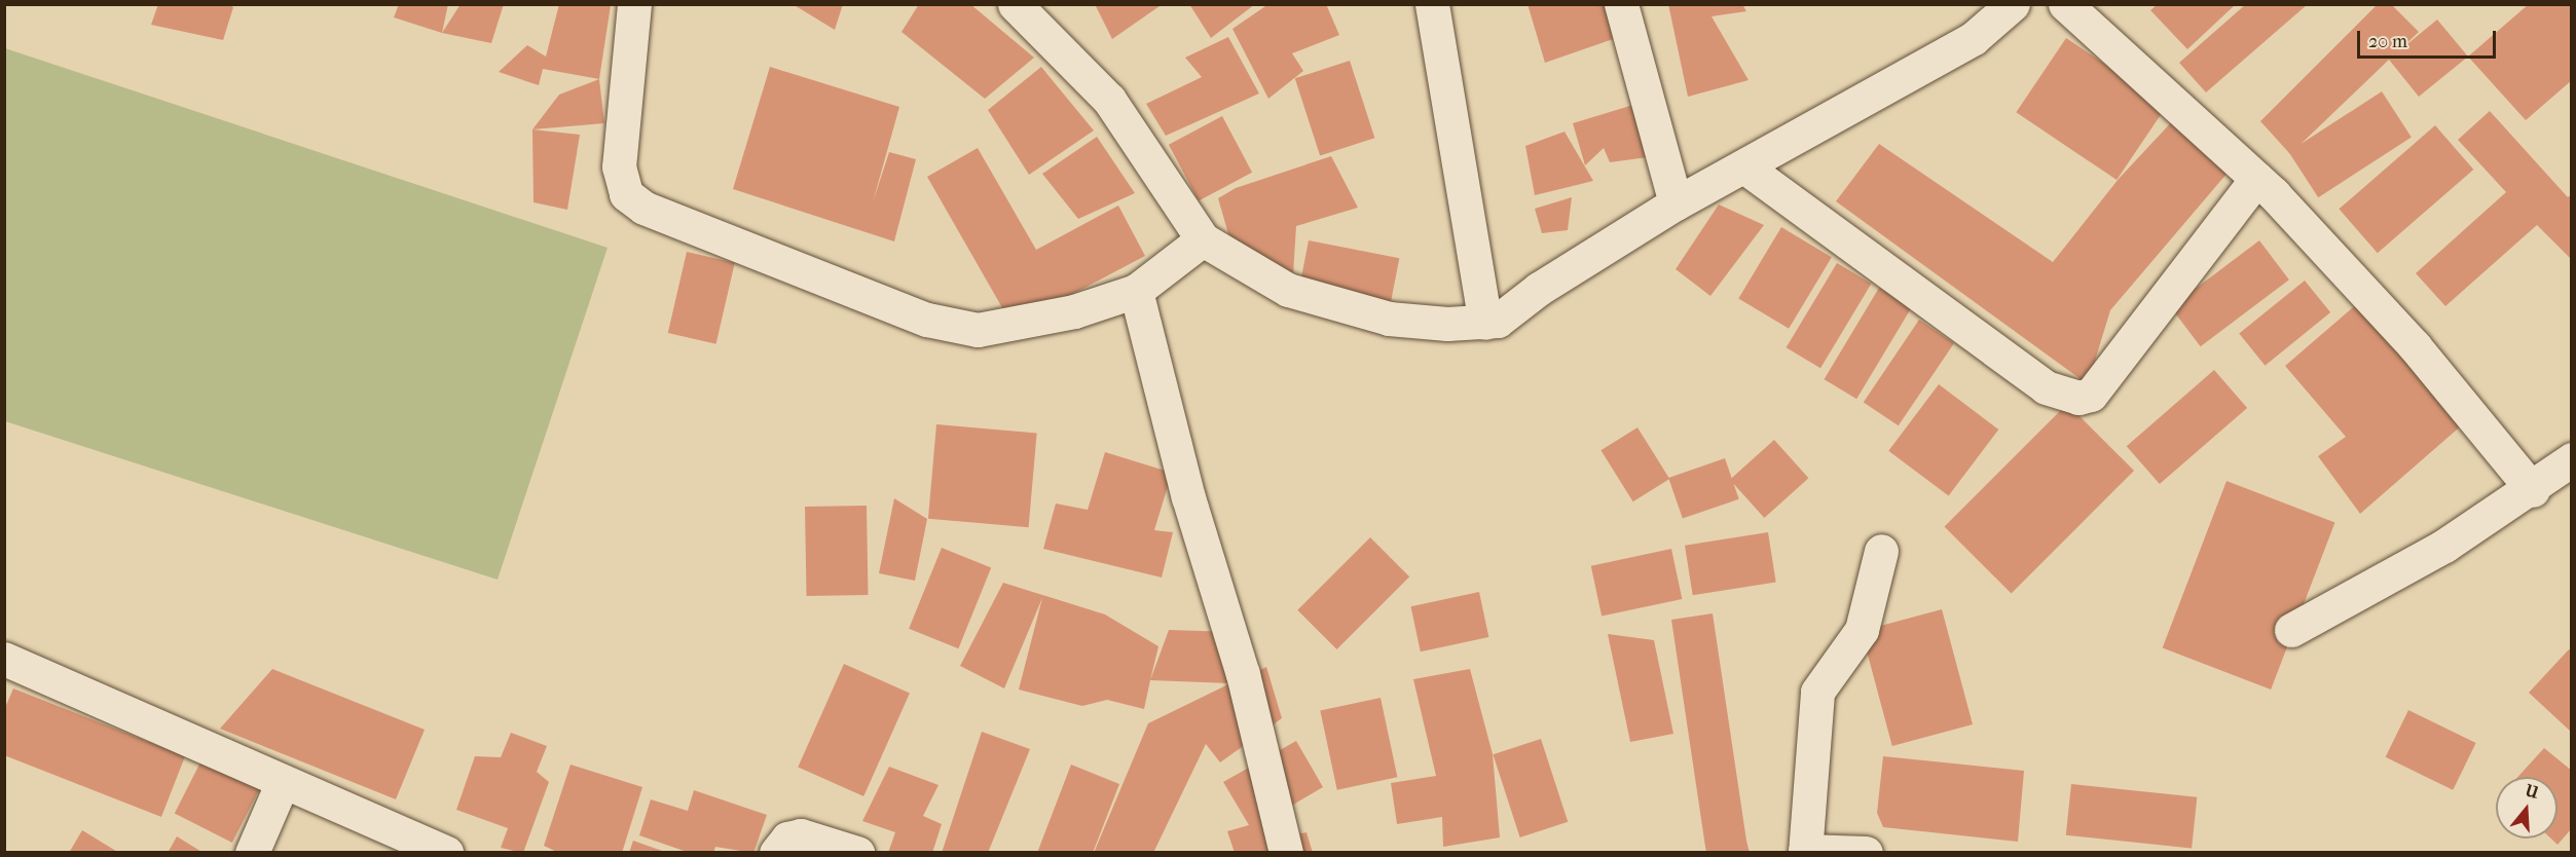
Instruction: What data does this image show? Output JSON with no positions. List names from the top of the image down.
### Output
{
  "scale_bar": "20 m",
  "north": "top"
}
